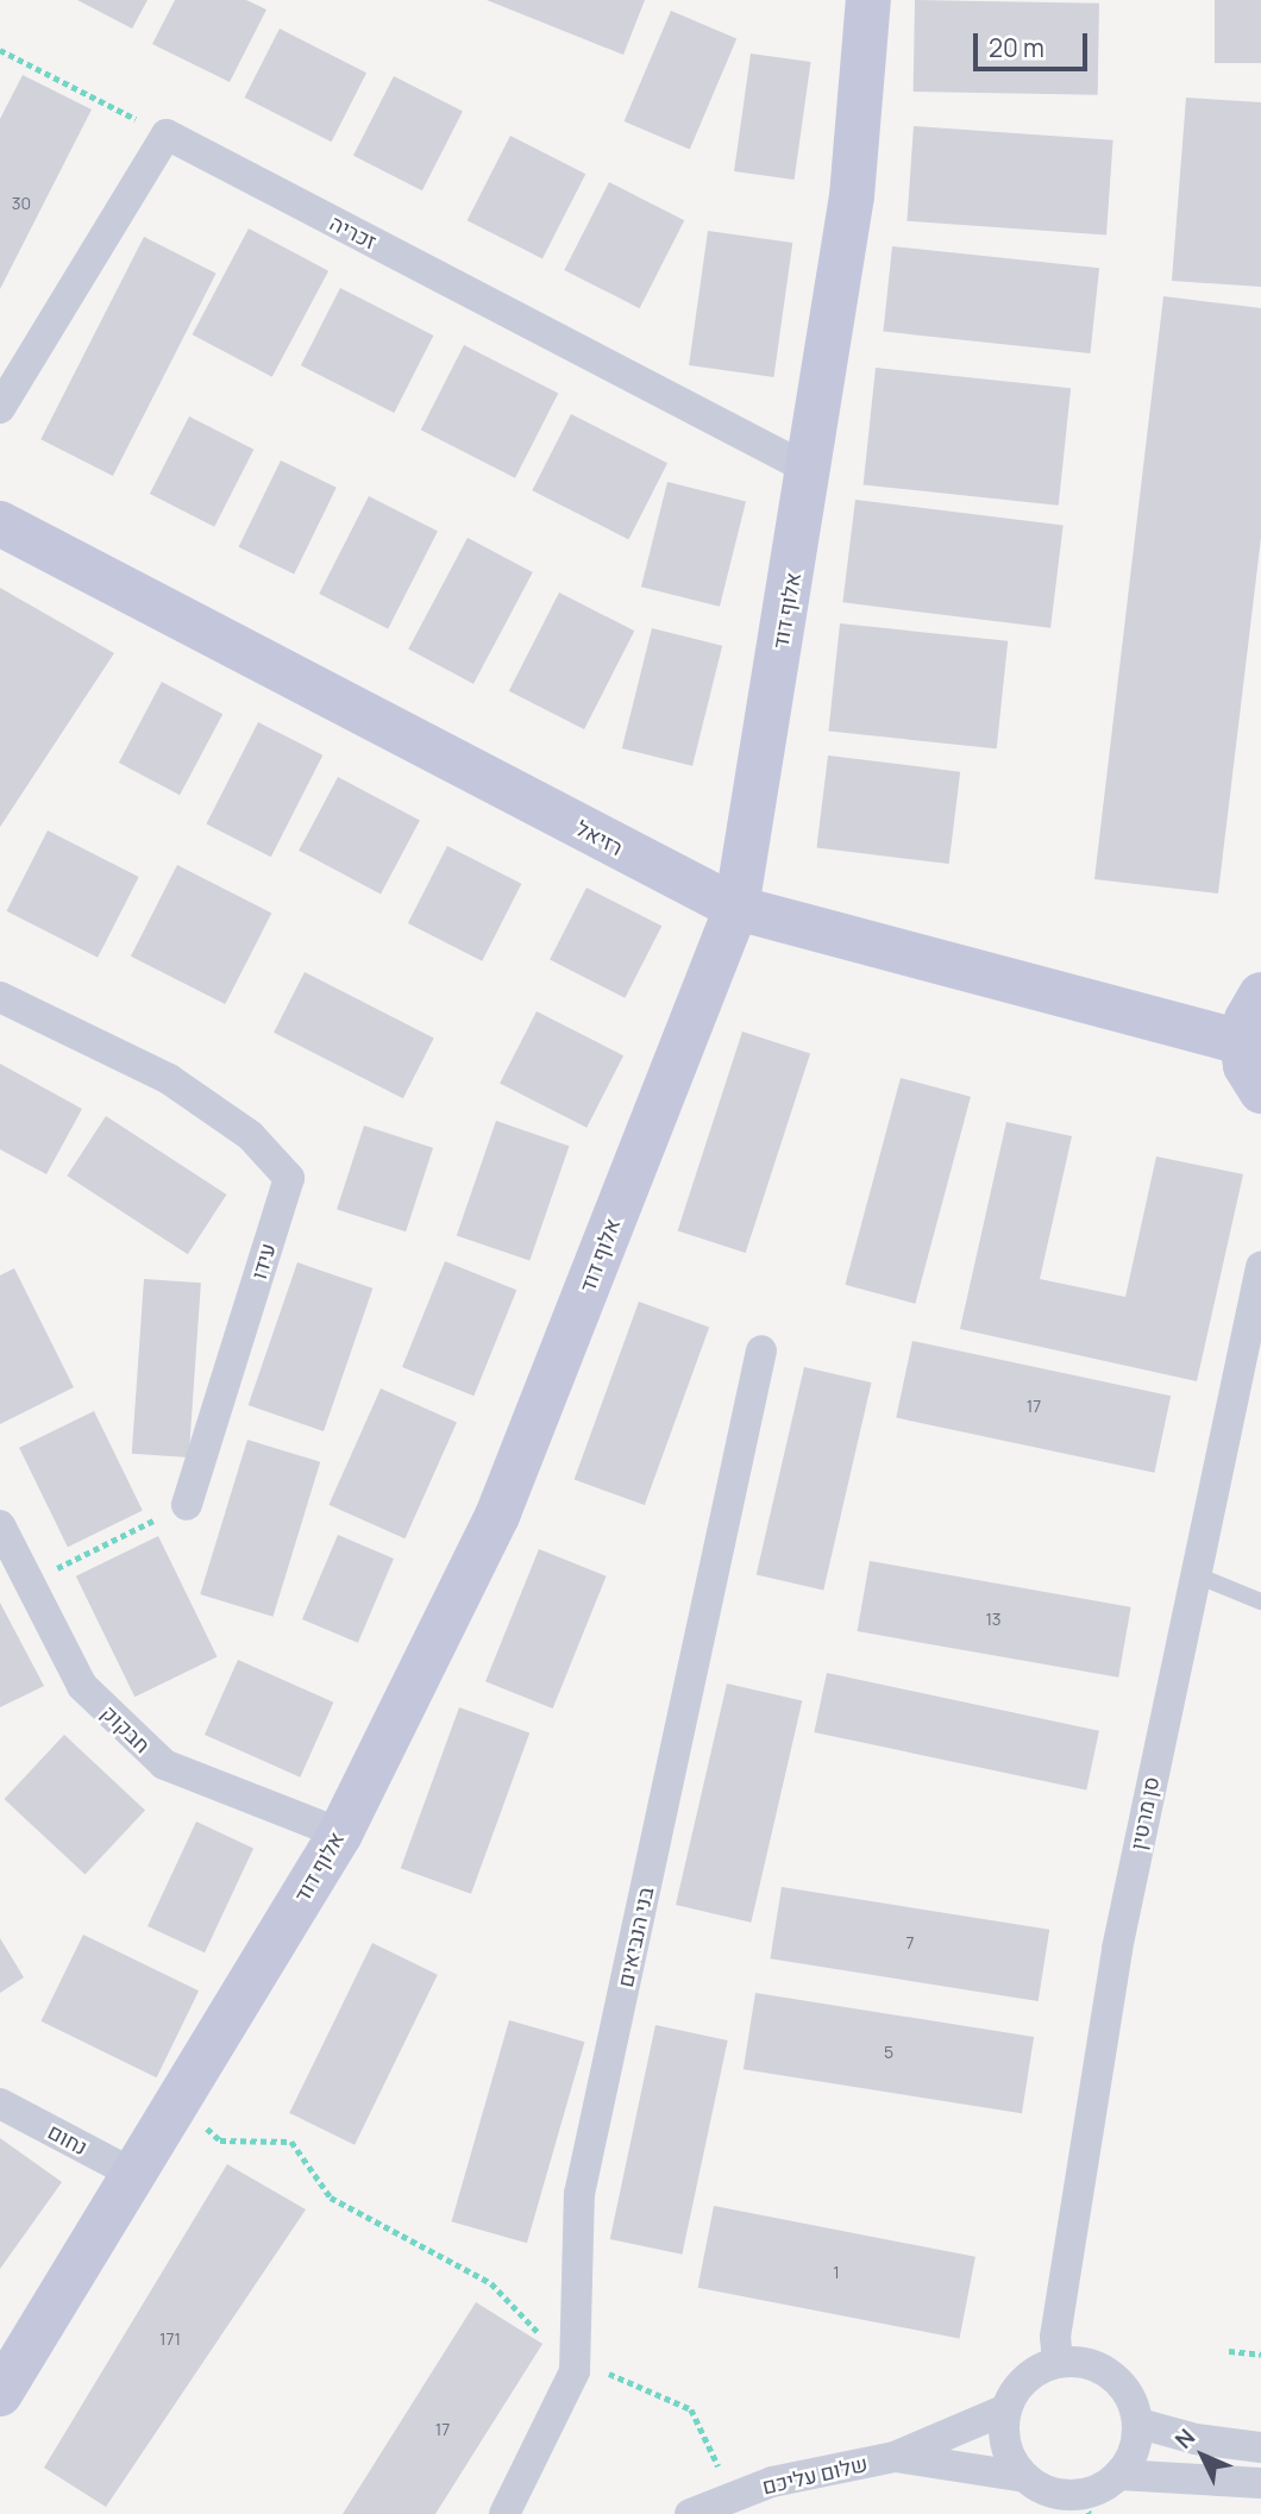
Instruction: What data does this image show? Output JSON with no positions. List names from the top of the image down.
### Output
{
  "streets": {
    "street": [
      "זכריה",
      "אלוף דוד",
      "רזיאל",
      "עידו",
      "חבקוק",
      "סן מרטין",
      "בני הנביאים",
      "נחום",
      "שלום עליכם"
    ]
  },
  "crossings": [
    ["זכריה", "אלוף דוד"],
    ["אלוף דוד", "רזיאל"],
    ["אלוף דוד", "חבקוק"],
    ["אלוף דוד", "נחום"],
    ["סן מרטין", "שלום עליכם"]
  ],
  "house_numbers": [
    "30",
    "17",
    "13",
    "7",
    "5",
    "1",
    "171",
    "17"
  ],
  "scale_bar": "20 m",
  "north": "top left"
}
